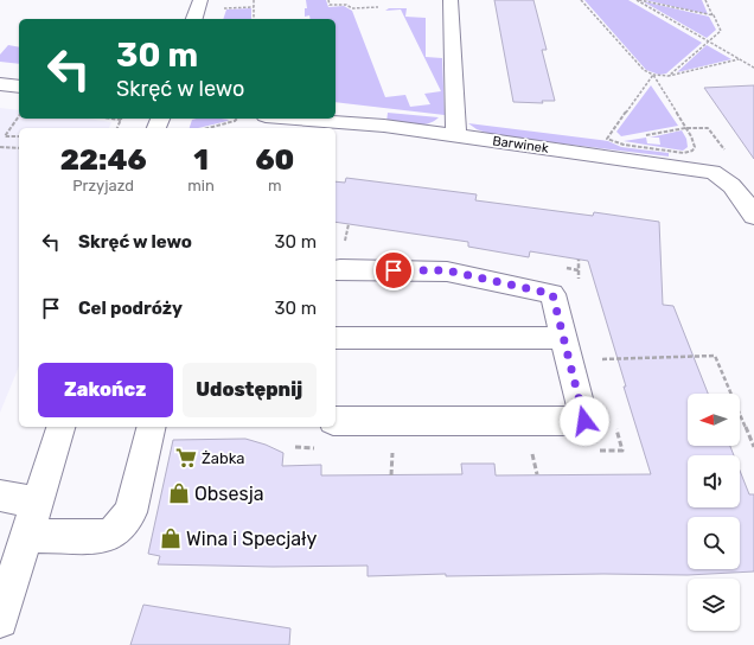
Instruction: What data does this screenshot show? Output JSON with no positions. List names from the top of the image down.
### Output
{
  "streets": {
    "street": ["Barwinek"]
  },
  "places": {
    "supermarket": ["Żabka"],
    "shop": ["Obsesja", "Wina i Specjały"]
  },
  "north": "left",
  "page": {
    "turn": ["30 m", "Skręć w lewo"],
    "eta": [
      "22:46",
      "Przyjazd",
      "1",
      "min",
      "60",
      "m"
    ],
    "list": [
      {
        "name": "Skręć w lewo",
        "value": "30 m"
      },
      {
        "name": "Cel podróży",
        "value": "30 m"
      }
    ],
    "buttons": ["Zakończ", "Udostępnij"]
  }
}
